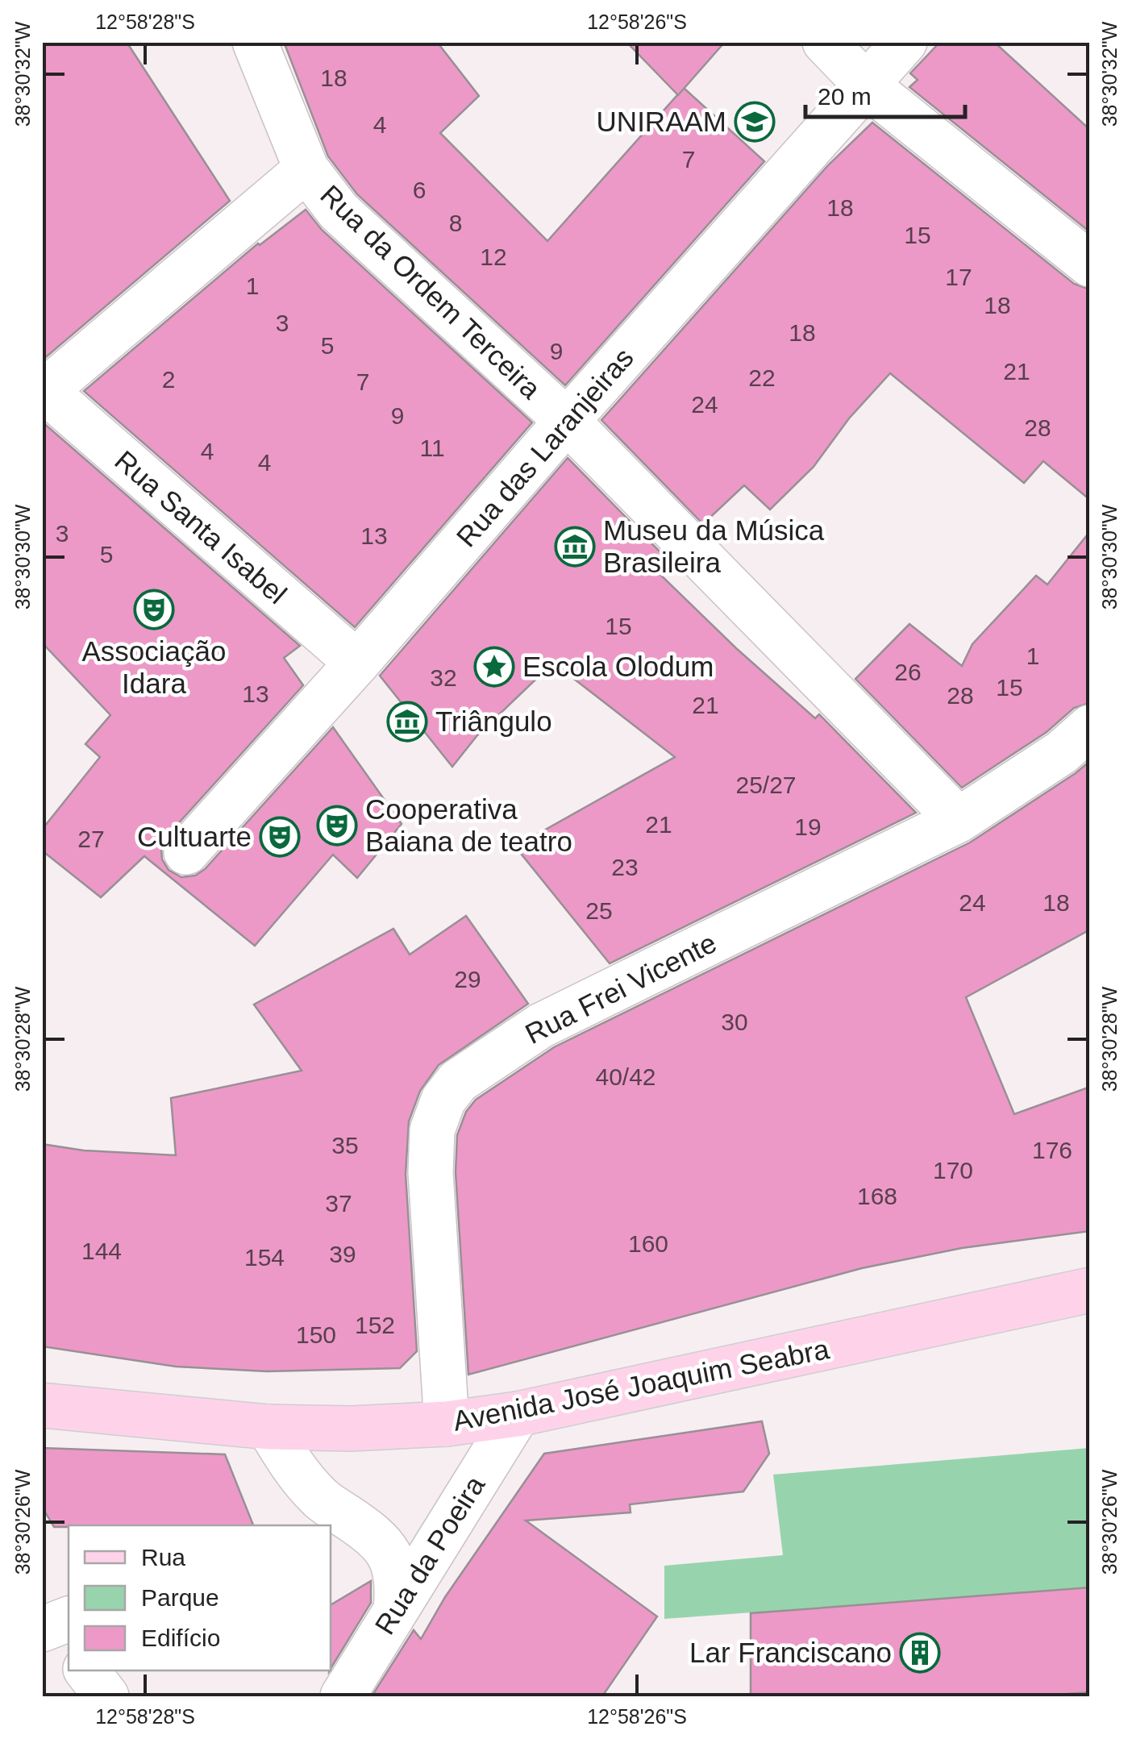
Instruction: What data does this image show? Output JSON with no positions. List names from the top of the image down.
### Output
{
  "streets": {
    "main road": ["Avenida José Joaquim Seabra"],
    "street": [
      "Rua da Ordem Terceira",
      "Rua das Laranjeiras",
      "Rua Santa Isabel",
      "Rua Frei Vicente",
      "Rua da Poeira"
    ]
  },
  "crossings": [
    ["Rua da Ordem Terceira", "Rua das Laranjeiras"],
    ["Rua da Ordem Terceira", "Rua Frei Vicente"],
    ["Rua das Laranjeiras", "Rua Santa Isabel"],
    ["Rua Frei Vicente", "Avenida José Joaquim Seabra"],
    ["Avenida José Joaquim Seabra", "Rua da Poeira"]
  ],
  "places": {
    "school or university": ["UNIRAAM"],
    "museum": ["Museu da Música Brasileira", "Triângulo"],
    "theatre": ["Associação Idara", "Cooperativa Baiana de teatro", "Cultuarte"],
    "place": ["Escola Olodum"],
    "building": ["Lar Franciscano"]
  },
  "house_numbers": [
    "18",
    "4",
    "7",
    "6",
    "18",
    "8",
    "15",
    "12",
    "17",
    "1",
    "18",
    "3",
    "18",
    "5",
    "9",
    "21",
    "22",
    "2",
    "7",
    "24",
    "9",
    "28",
    "11",
    "4",
    "4",
    "3",
    "13",
    "5",
    "15",
    "1",
    "26",
    "32",
    "15",
    "13",
    "28",
    "21",
    "25/27",
    "21",
    "19",
    "27",
    "23",
    "24",
    "18",
    "25",
    "29",
    "30",
    "40/42",
    "35",
    "176",
    "170",
    "168",
    "37",
    "160",
    "144",
    "39",
    "154",
    "152",
    "150"
  ],
  "legend": ["Rua", "Parque", "Edifício"],
  "scale_bar": "20 m",
  "coordinates": [
    "12°58'28\"S",
    "12°58'26\"S",
    "38°30'32\"W",
    "38°30'30\"W",
    "38°30'28\"W",
    "38°30'26\"W"
  ]
}
